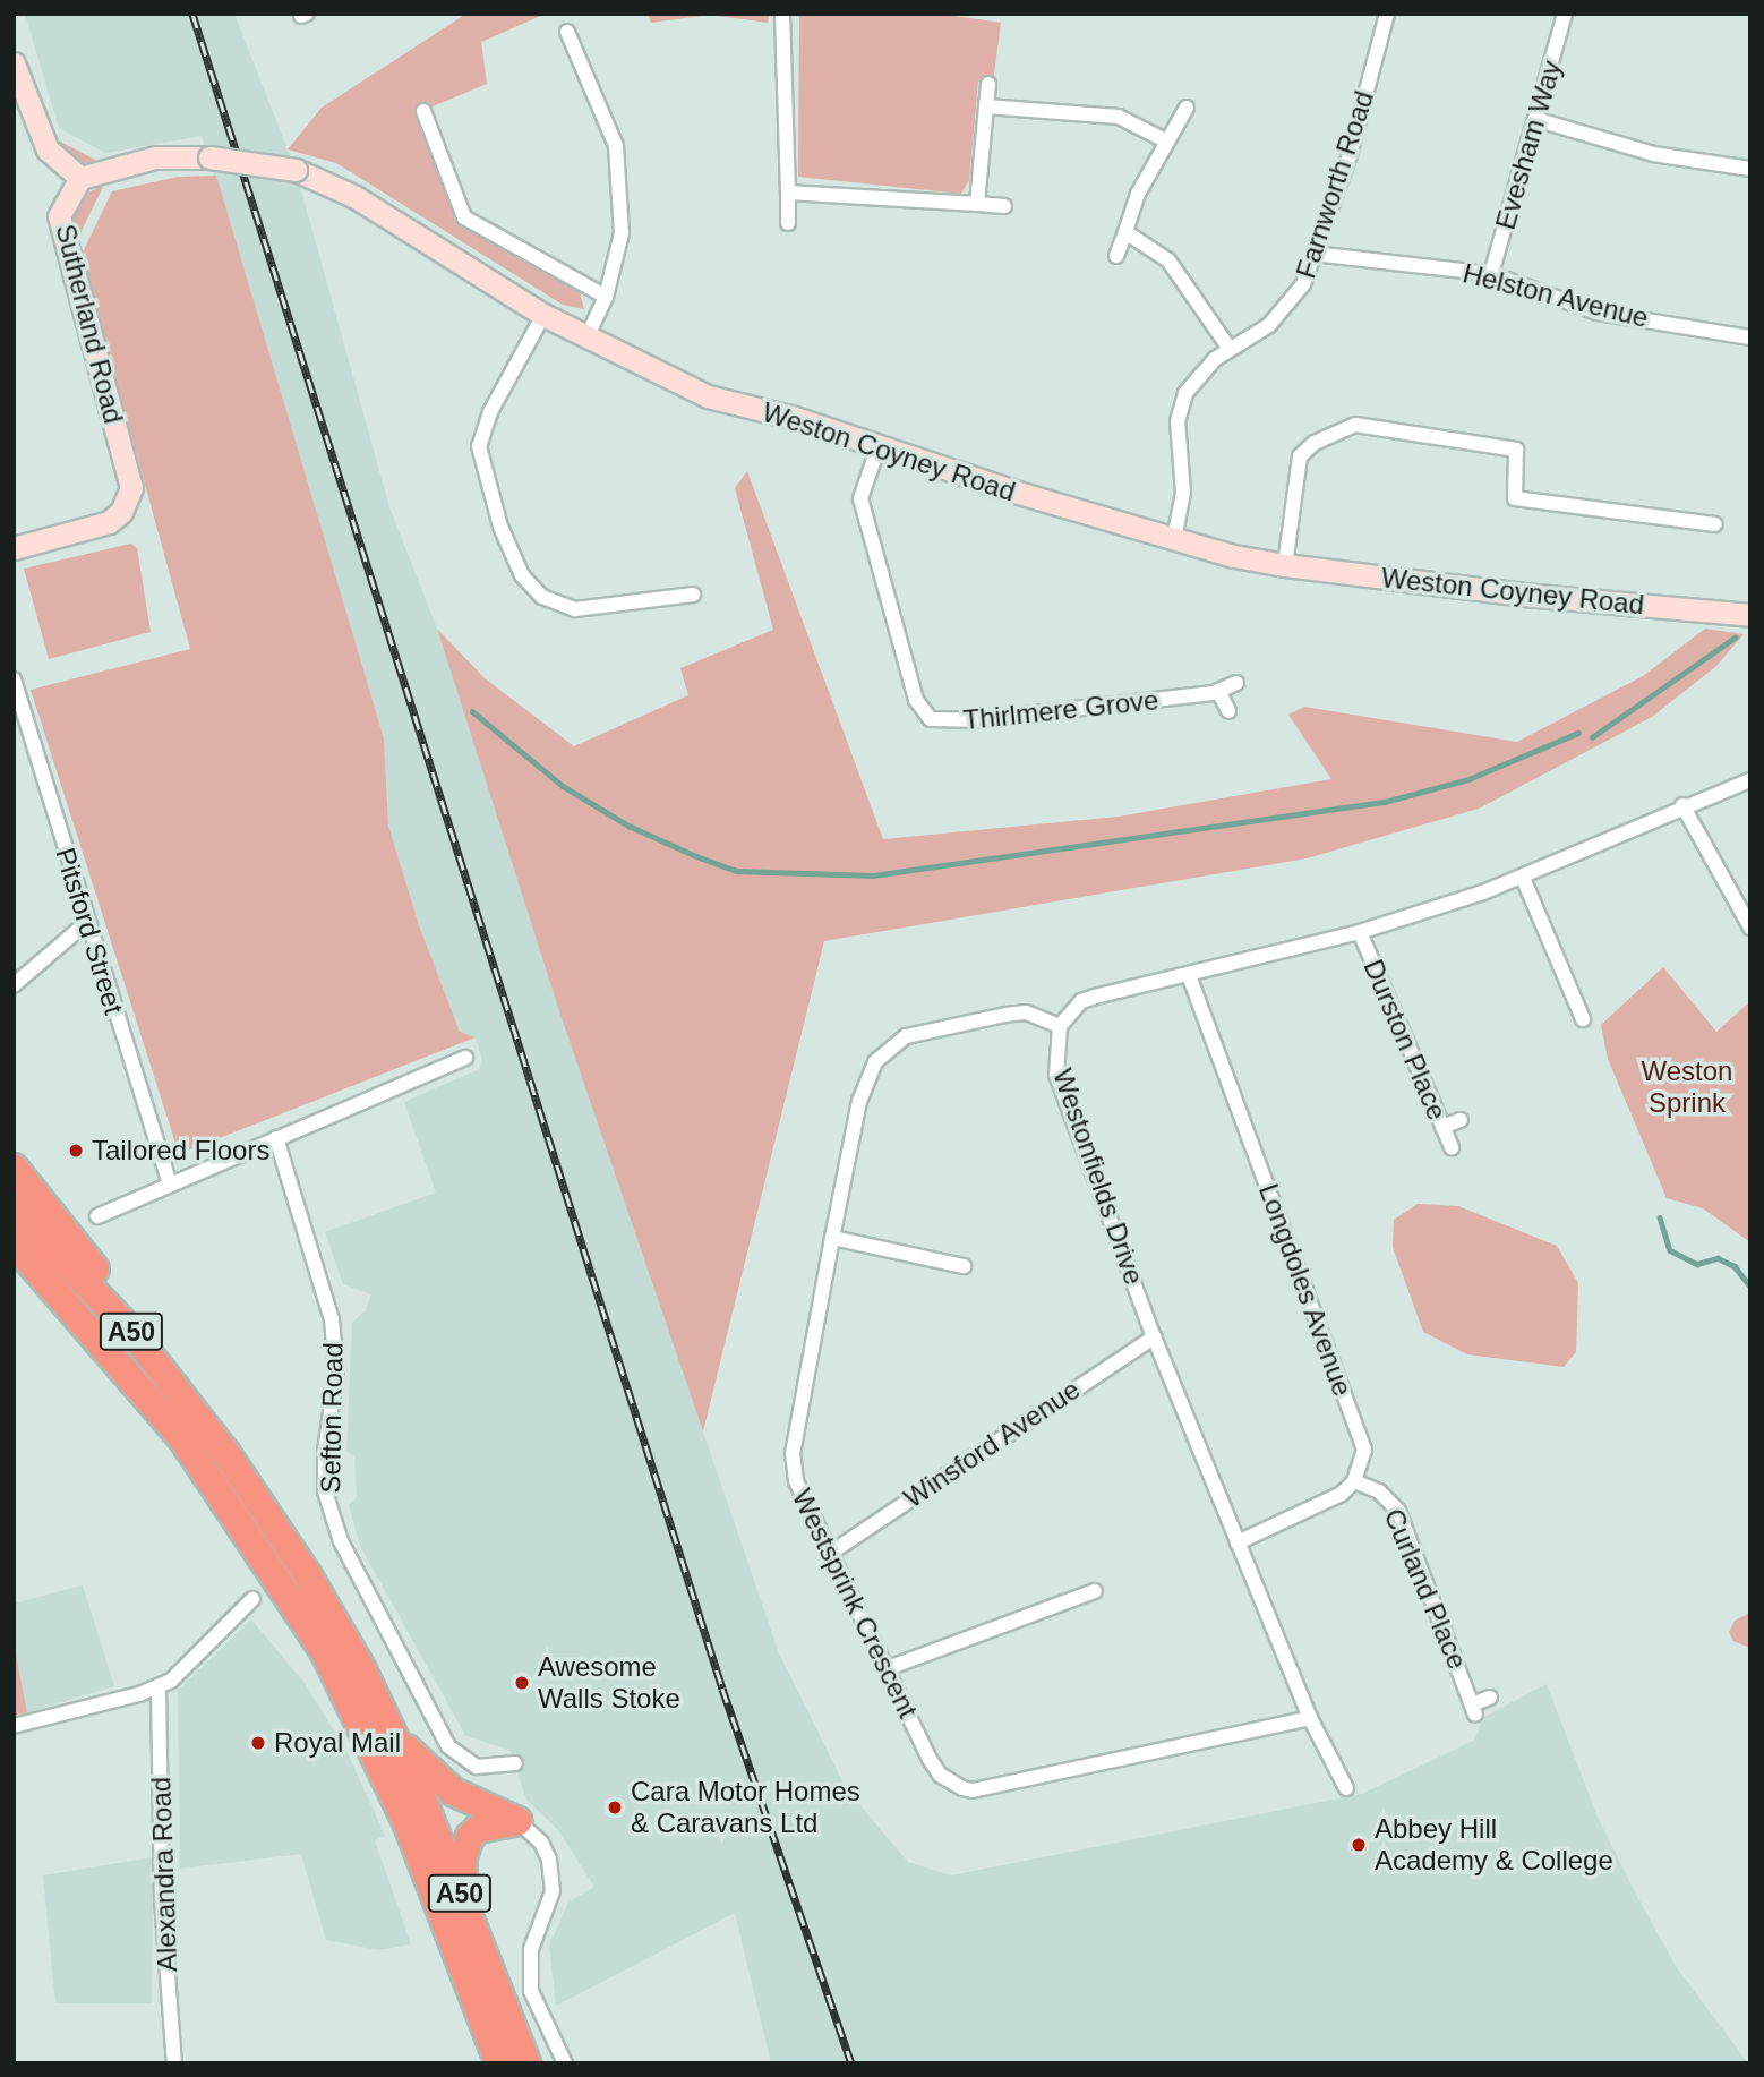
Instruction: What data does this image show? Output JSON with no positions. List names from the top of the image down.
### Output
{
  "streets": {
    "highway": ["A50"],
    "street": [
      "Evesham Way",
      "Farnworth Road",
      "Helston Avenue",
      "Sutherland Road",
      "Weston Coyney Road",
      "Thirlmere Grove",
      "Pitsford Street",
      "Durston Place",
      "Westonfields Drive",
      "Longdoles Avenue",
      "Sefton Road",
      "Winsford Avenue",
      "Curland Place",
      "Westsprink Crescent",
      "Alexandra Road"
    ]
  },
  "crossings": [
    ["Evesham Way", "Helston Avenue"],
    ["Farnworth Road", "Helston Avenue"],
    ["Farnworth Road", "Weston Coyney Road"],
    ["Sutherland Road", "Weston Coyney Road"],
    ["Weston Coyney Road", "Thirlmere Grove"],
    ["Durston Place", "Westonfields Drive"],
    ["Westonfields Drive", "Longdoles Avenue"],
    ["Westonfields Drive", "Winsford Avenue"],
    ["Westonfields Drive", "Westsprink Crescent"],
    ["Longdoles Avenue", "Curland Place"],
    ["Winsford Avenue", "Westsprink Crescent"]
  ],
  "parks": ["Weston Sprink"],
  "places": [
    "Tailored Floors",
    "Awesome Walls Stoke",
    "Royal Mail",
    "Cara Motor Homes & Caravans Ltd",
    "Abbey Hill Academy & College"
  ]
}
